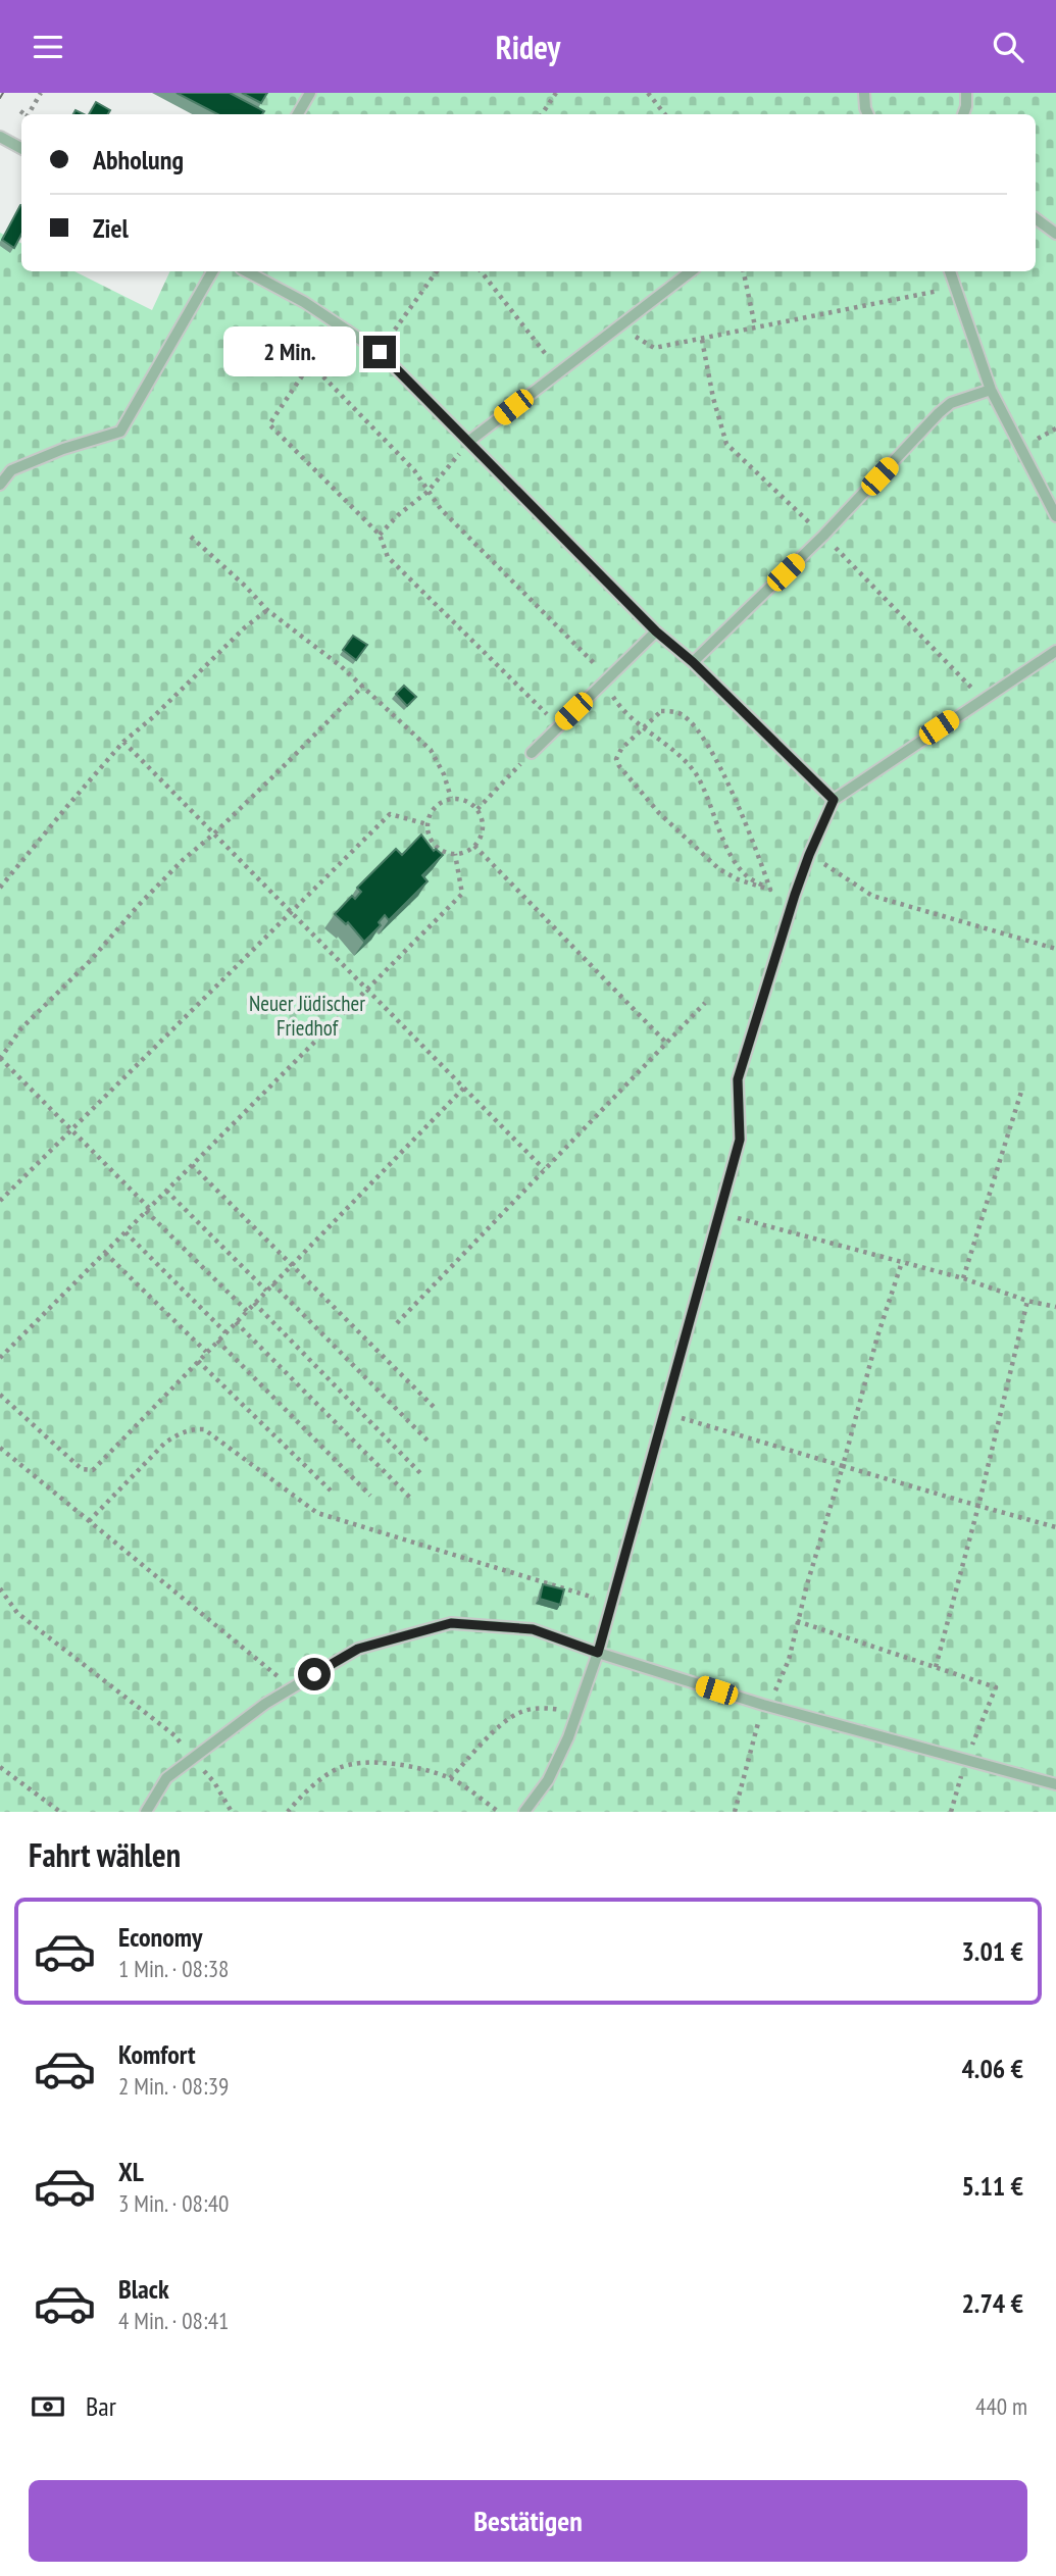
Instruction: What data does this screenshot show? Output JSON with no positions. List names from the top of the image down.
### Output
{
  "parks": ["Neuer Jüdischer Friedhof"],
  "page": {
    "header": "Ridey",
    "banner": ["Abholung", "Ziel"],
    "bubble": "2 Min.",
    "heading": "Fahrt wählen",
    "list": [
      {
        "name": "Economy",
        "note": "1 Min. · 08:38",
        "value": "3.01 €"
      },
      {
        "name": "Komfort",
        "note": "2 Min. · 08:39",
        "value": "4.06 €"
      },
      {
        "name": "XL",
        "note": "3 Min. · 08:40",
        "value": "5.11 €"
      },
      {
        "name": "Black",
        "note": "4 Min. · 08:41",
        "value": "2.74 €"
      }
    ],
    "pay": ["Bar", "440 m"],
    "buttons": "Bestätigen"
  }
}
